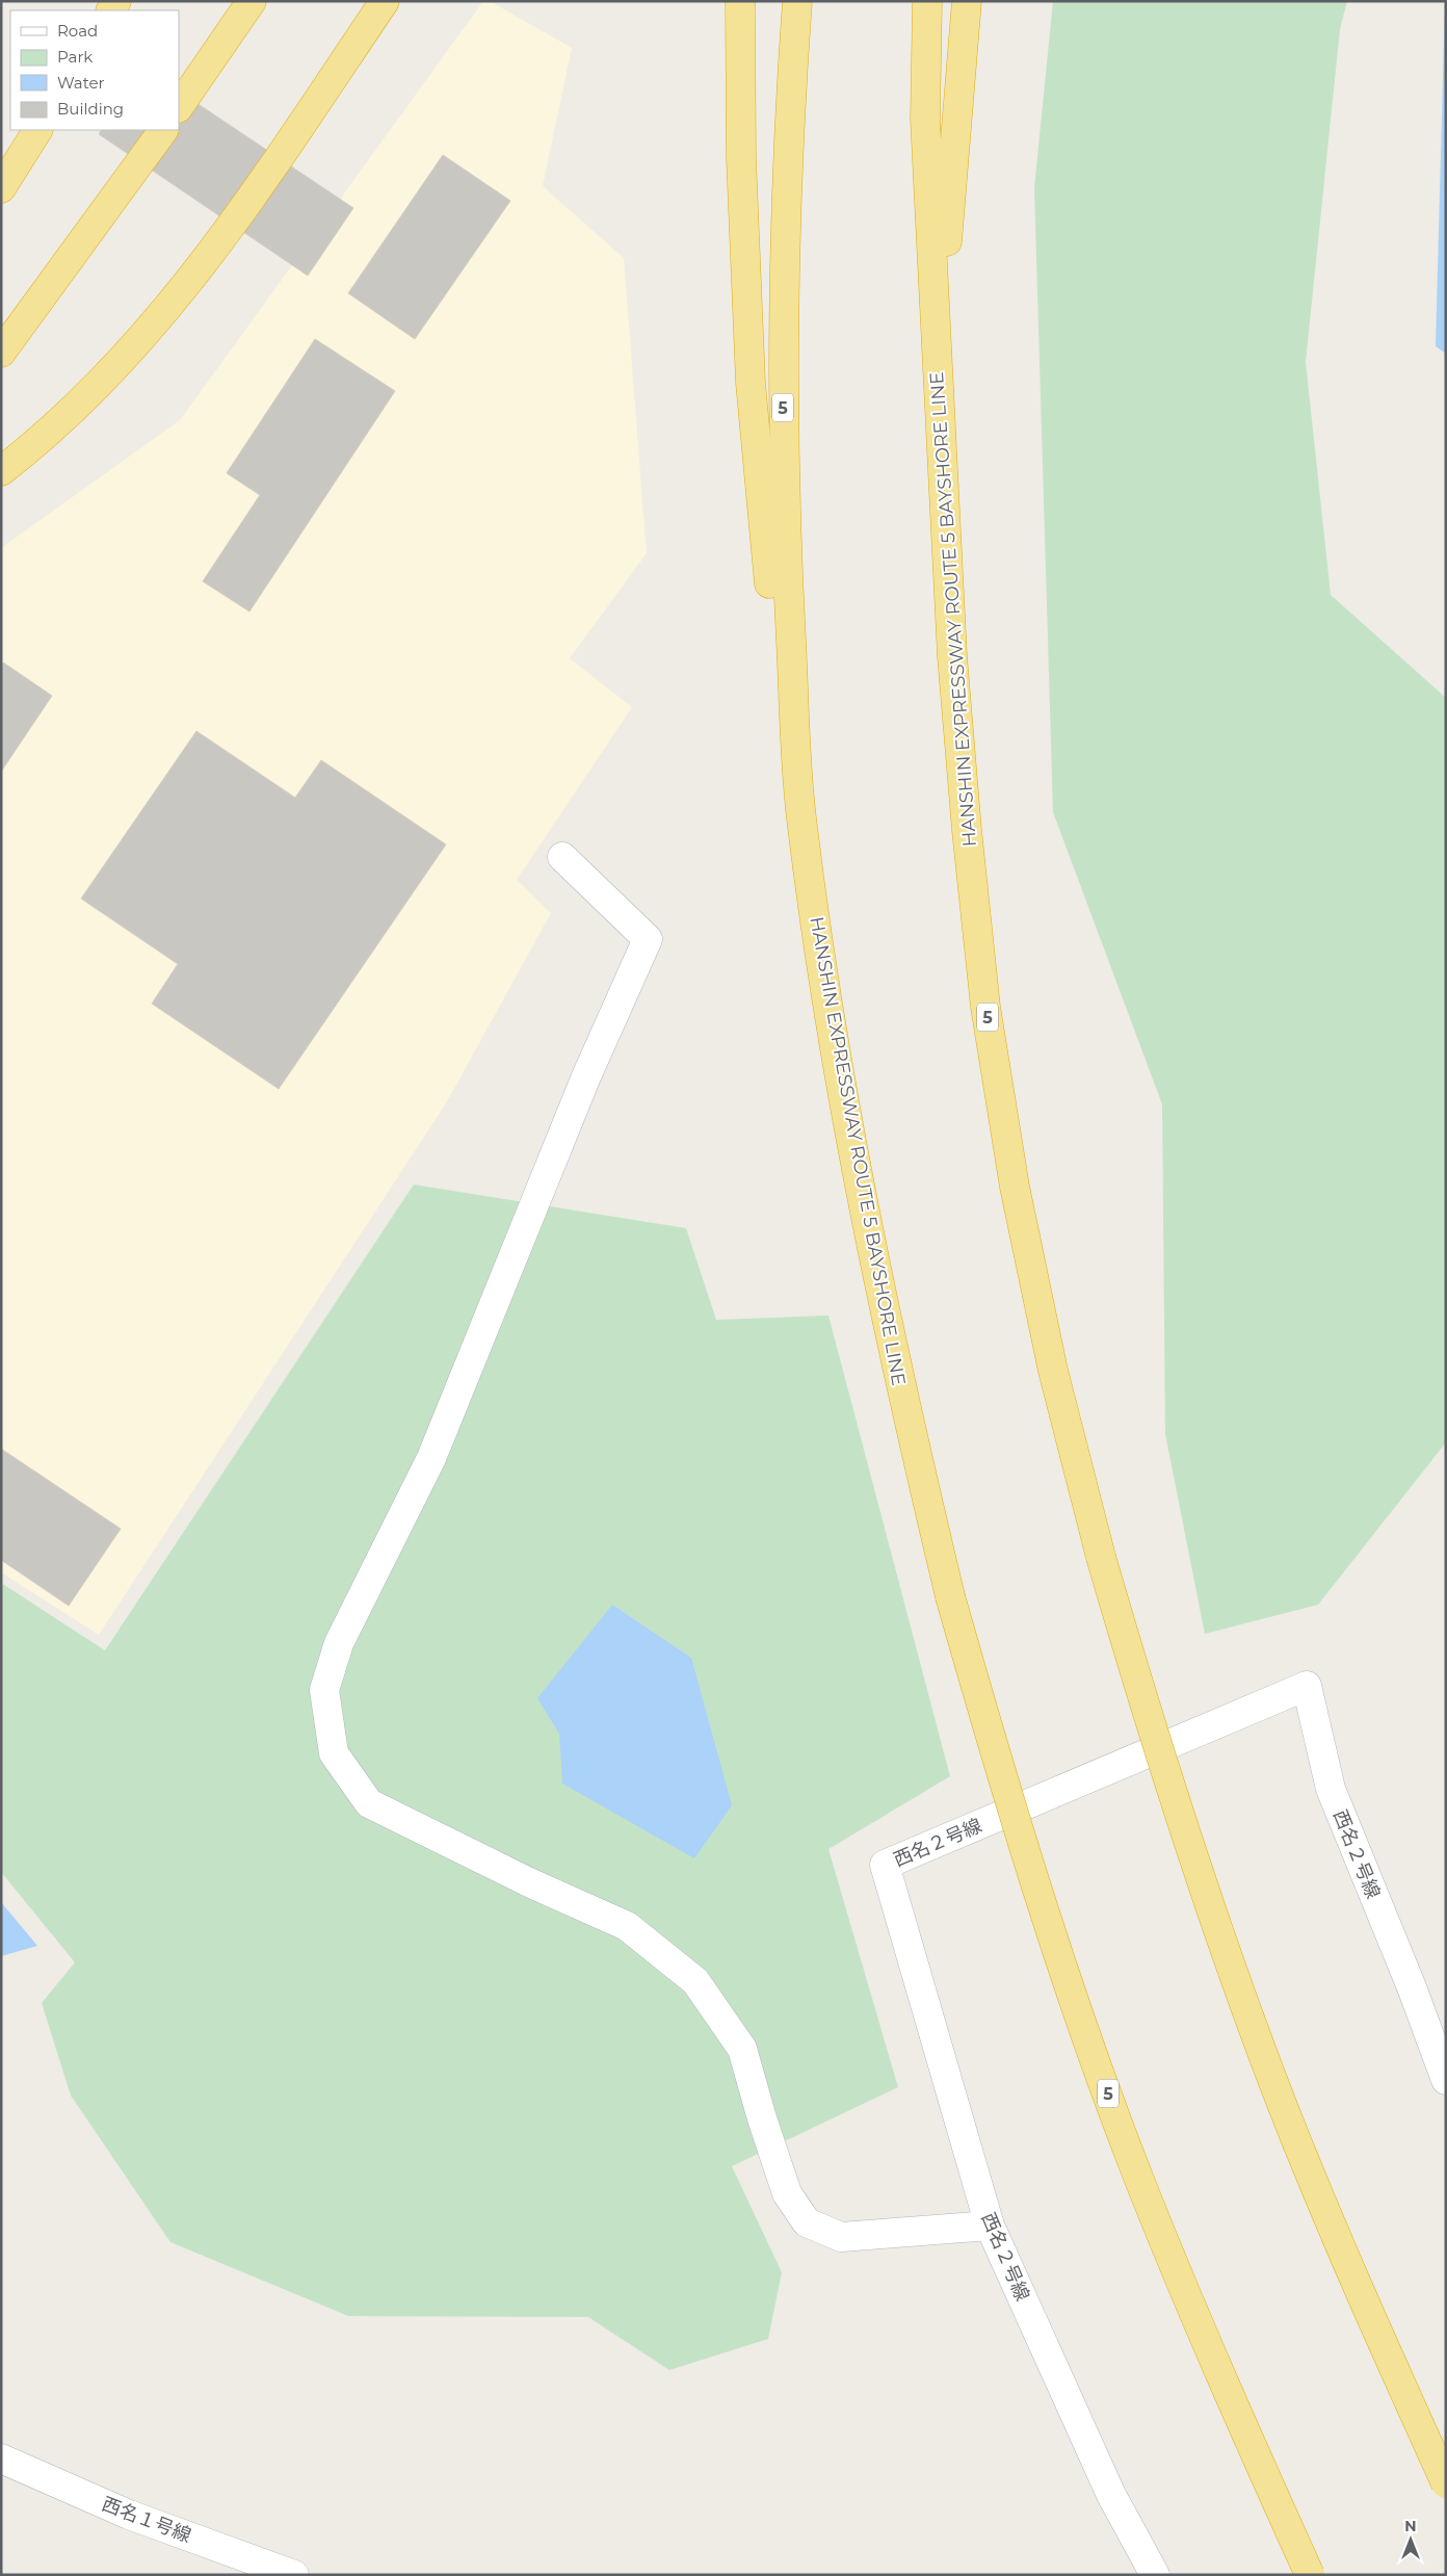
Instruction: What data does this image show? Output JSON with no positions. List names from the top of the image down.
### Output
{
  "streets": {
    "highway": ["5", "HANSHIN EXPRESSWAY ROUTE 5 BAYSHORE LINE"],
    "street": ["西名２号線", "西名１号線"]
  },
  "legend": [
    "Road",
    "Park",
    "Water",
    "Building"
  ],
  "north": "top"
}
